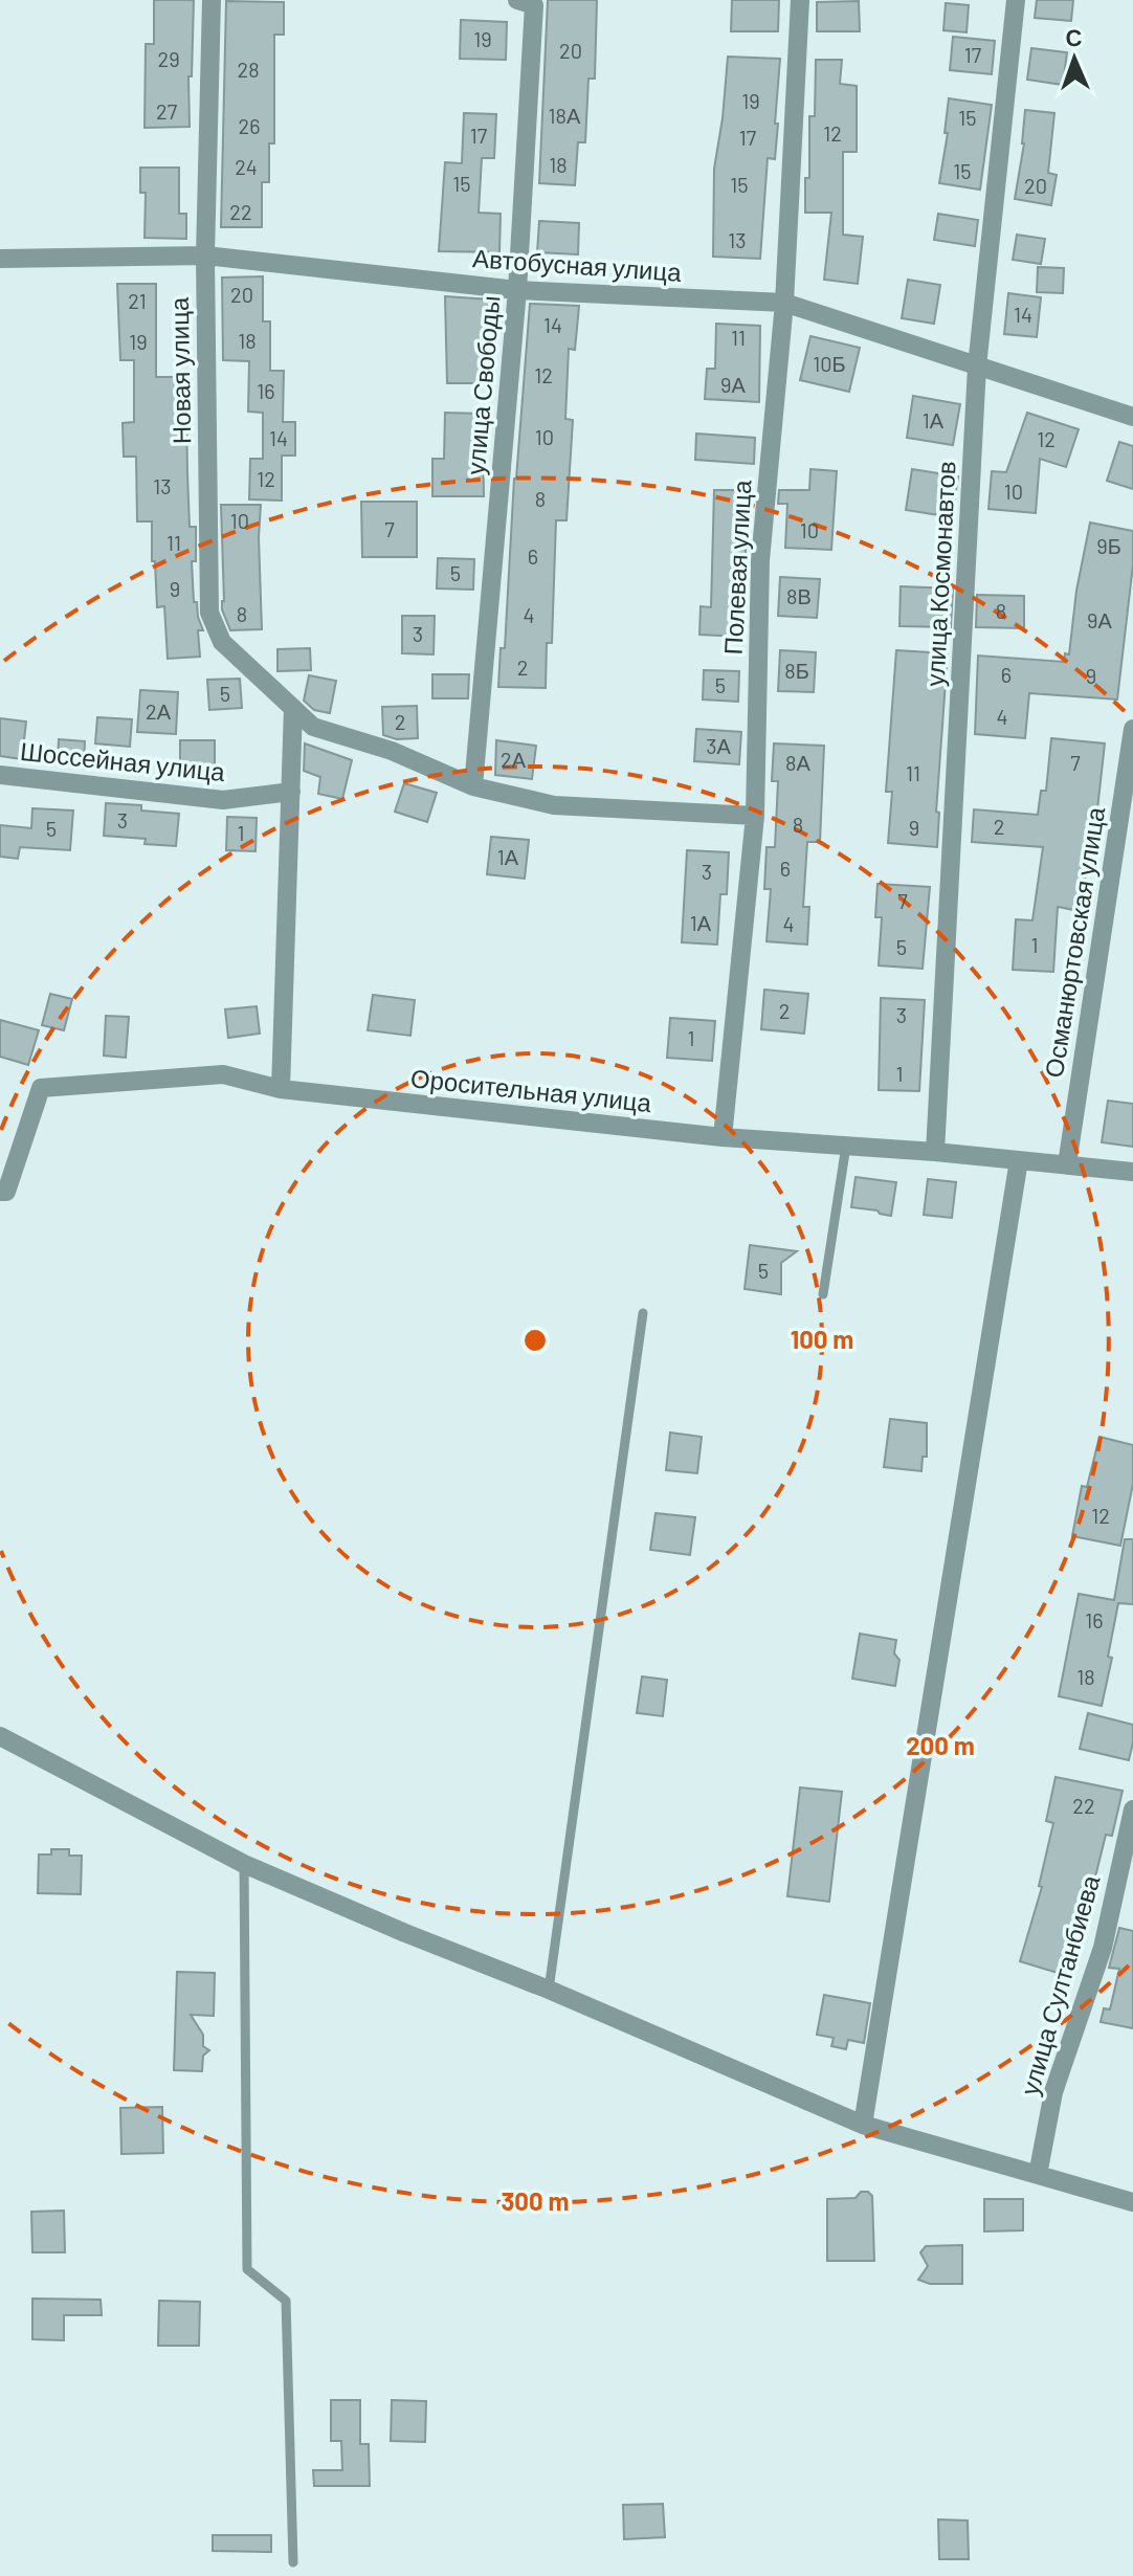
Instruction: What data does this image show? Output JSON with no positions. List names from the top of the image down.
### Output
{
  "streets": {
    "street": [
      "Автобусная улица",
      "Новая улица",
      "улица Свободы",
      "Полевая улица",
      "улица Космонавтов",
      "Шоссейная улица",
      "Османюртовская улица",
      "Оросительная улица",
      "улица Султанбиева"
    ]
  },
  "crossings": [
    ["Автобусная улица", "Новая улица"],
    ["Автобусная улица", "улица Свободы"],
    ["Автобусная улица", "Полевая улица"],
    ["Автобусная улица", "улица Космонавтов"],
    ["Новая улица", "улица Свободы"],
    ["Новая улица", "Полевая улица"],
    ["Полевая улица", "Оросительная улица"],
    ["улица Космонавтов", "Оросительная улица"],
    ["Османюртовская улица", "Оросительная улица"]
  ],
  "house_numbers": [
    "19",
    "20",
    "17",
    "29",
    "28",
    "19",
    "27",
    "18А",
    "15",
    "26",
    "12",
    "17",
    "17",
    "18",
    "24",
    "15",
    "15",
    "15",
    "20",
    "22",
    "13",
    "20",
    "21",
    "14",
    "14",
    "11",
    "18",
    "19",
    "10Б",
    "12",
    "9А",
    "16",
    "1А",
    "10",
    "14",
    "12",
    "12",
    "13",
    "10",
    "8",
    "10",
    "7",
    "10",
    "11",
    "9Б",
    "6",
    "5",
    "9",
    "8В",
    "8",
    "8",
    "4",
    "9А",
    "3",
    "2",
    "8Б",
    "6",
    "9",
    "5",
    "5",
    "2А",
    "4",
    "2",
    "3А",
    "2А",
    "8А",
    "7",
    "11",
    "3",
    "8",
    "2",
    "9",
    "5",
    "1",
    "1А",
    "6",
    "3",
    "7",
    "1А",
    "4",
    "1",
    "5",
    "2",
    "3",
    "1",
    "1",
    "5",
    "12",
    "16",
    "18",
    "22"
  ],
  "north": "top",
  "rings": ["100 m", "200 m", "300 m"]
}
